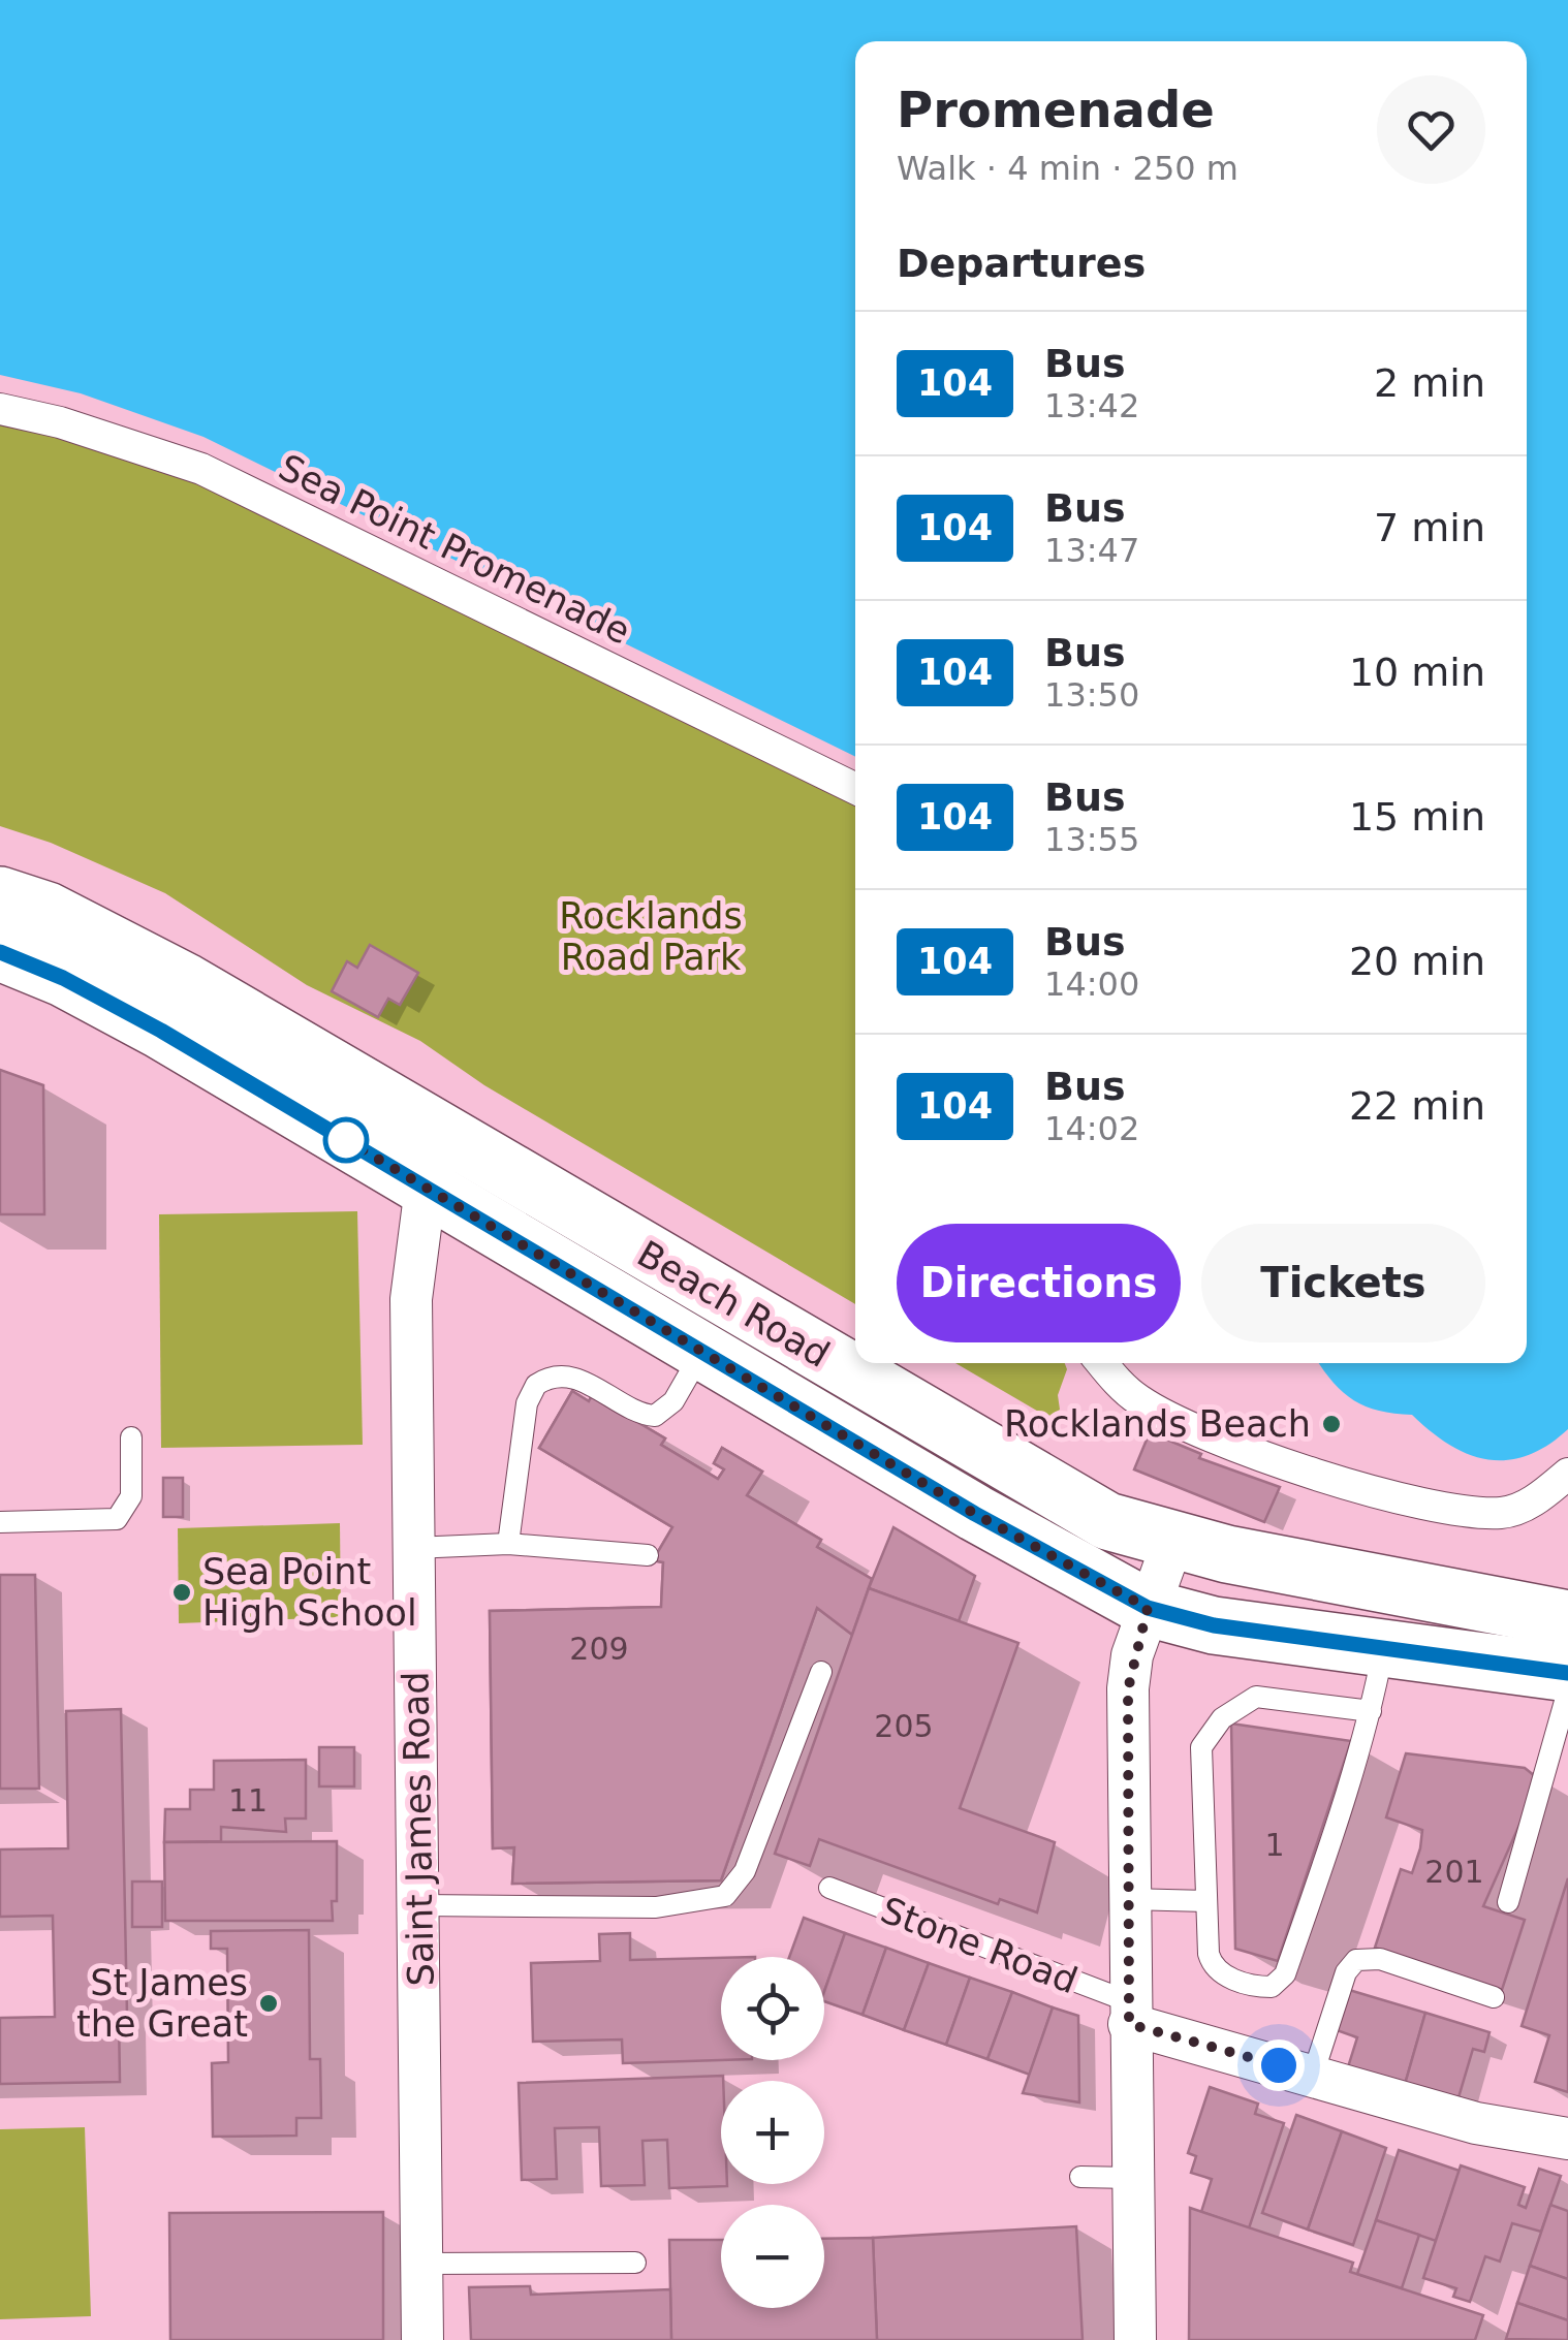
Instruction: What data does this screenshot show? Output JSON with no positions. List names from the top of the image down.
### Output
{
  "streets": {
    "main road": ["Beach Road"],
    "street": ["Sea Point Promenade", "Saint James Road", "Stone Road"]
  },
  "crossings": [
    ["Beach Road", "Saint James Road"]
  ],
  "parks": ["Rocklands Road Park"],
  "places": ["Rocklands Beach", "Sea Point High School", "St James the Great"],
  "lines": ["bus line 104"],
  "house_numbers": [
    "209",
    "205",
    "11",
    "1",
    "201"
  ],
  "page": {
    "heading": [
      ["Promenade", "Walk · 4 min · 250 m"],
      "Departures"
    ],
    "list": [
      {
        "mark": "104",
        "name": "Bus",
        "note": "13:42",
        "value": "2 min"
      },
      {
        "mark": "104",
        "name": "Bus",
        "note": "13:47",
        "value": "7 min"
      },
      {
        "mark": "104",
        "name": "Bus",
        "note": "13:50",
        "value": "10 min"
      },
      {
        "mark": "104",
        "name": "Bus",
        "note": "13:55",
        "value": "15 min"
      },
      {
        "mark": "104",
        "name": "Bus",
        "note": "14:00",
        "value": "20 min"
      },
      {
        "mark": "104",
        "name": "Bus",
        "note": "14:02",
        "value": "22 min"
      }
    ],
    "buttons": ["Directions", "Tickets"],
    "map_buttons": ["+", "−"]
  }
}
